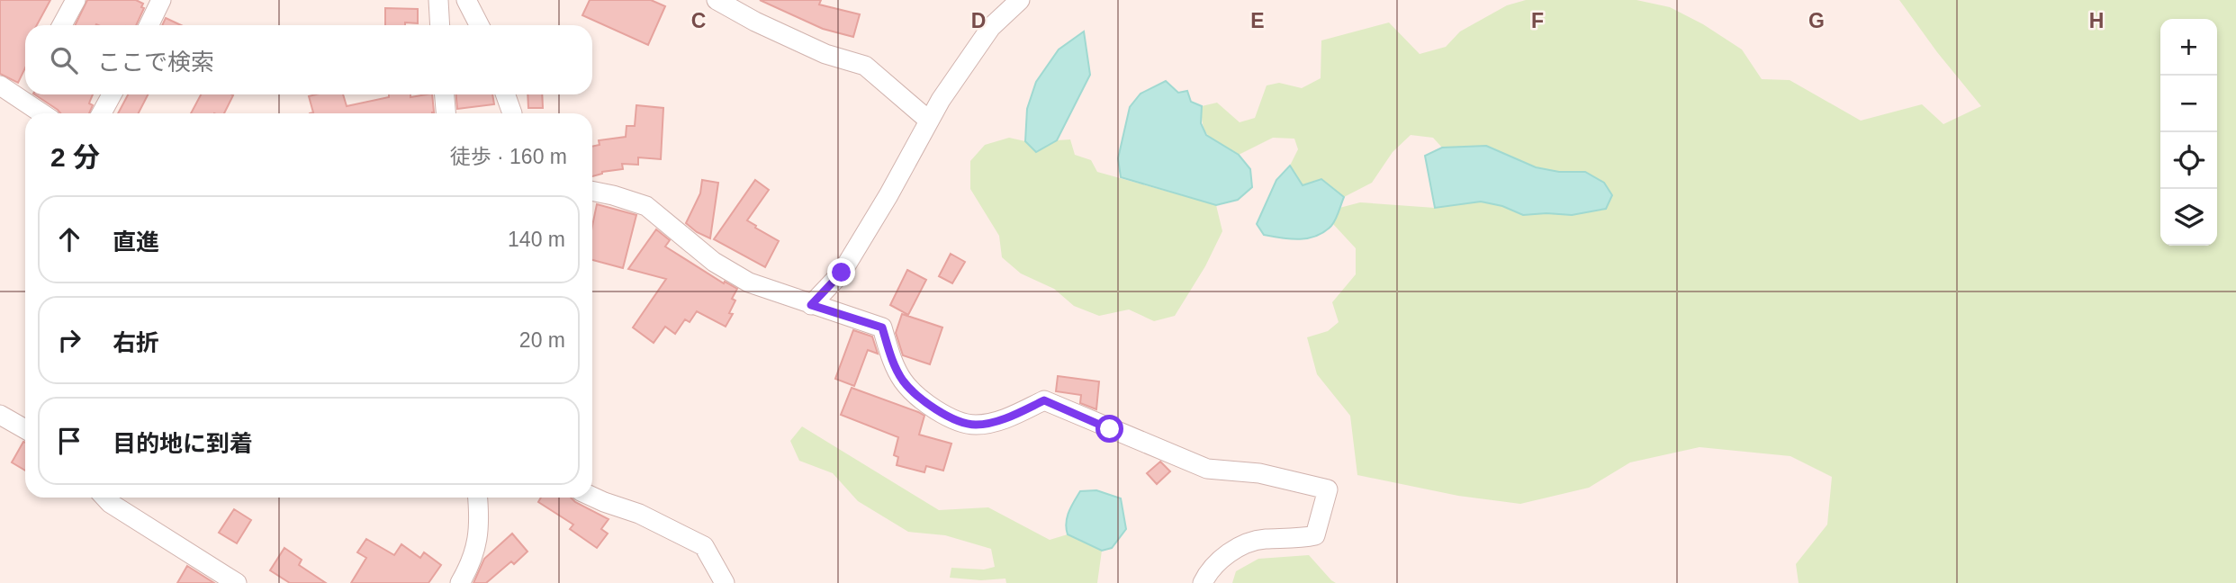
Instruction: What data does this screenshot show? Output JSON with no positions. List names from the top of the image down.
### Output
{
  "page": {
    "map_buttons": ["+", "−"],
    "search": "ここで検索",
    "heading": ["2 分", "徒歩 · 160 m"],
    "list": [
      ["直進", "140 m"],
      ["右折", "20 m"],
      "目的地に到着"
    ]
  },
  "grid": {
    "columns": [
      "C",
      "D",
      "E",
      "F",
      "G",
      "H"
    ]
  }
}
